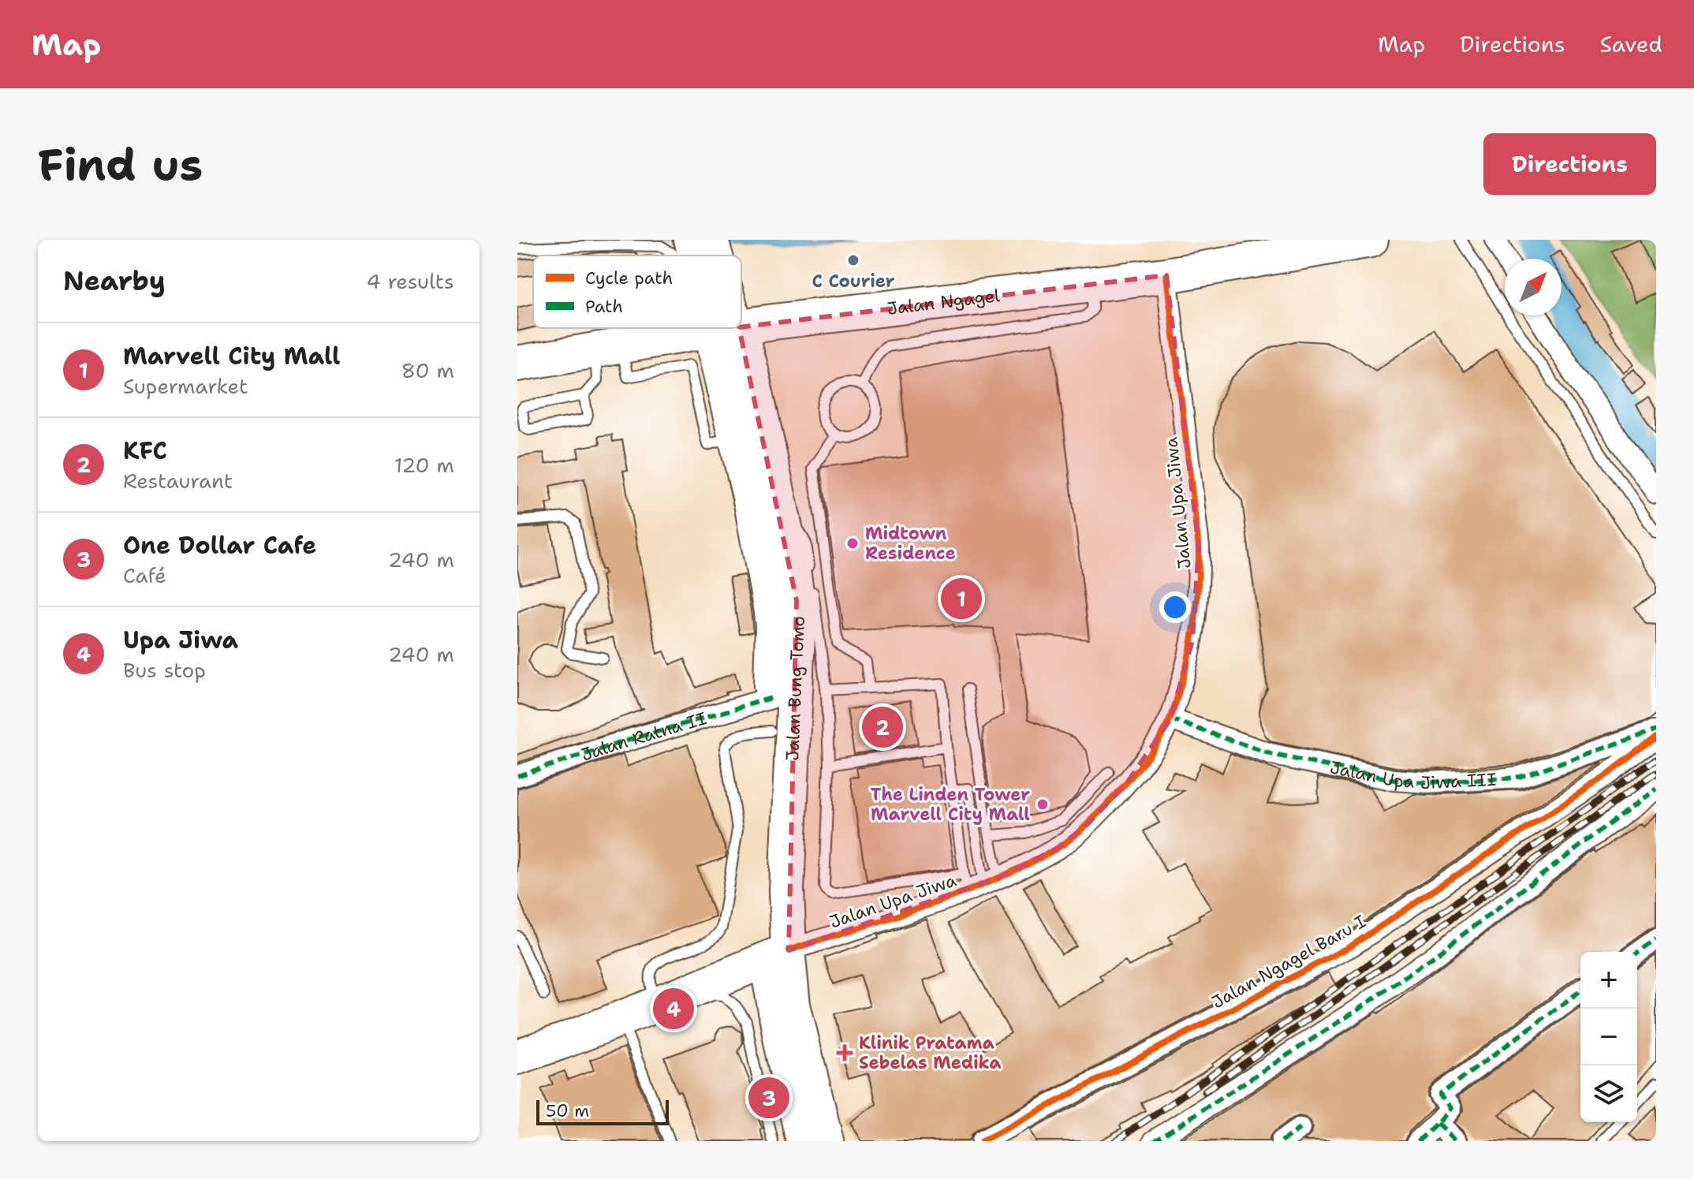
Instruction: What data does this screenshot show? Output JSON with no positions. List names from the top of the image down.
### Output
{
  "streets": {
    "highway": ["Jalan Ngagel", "Jalan Upa Jiwa", "Jalan Bung Tomo"],
    "street": ["Jalan Ratna II", "Jalan Upa Jiwa III", "Jalan Ngagel Baru I"]
  },
  "crossings": [
    ["Jalan Ngagel", "Jalan Upa Jiwa"],
    ["Jalan Ngagel", "Jalan Bung Tomo"],
    ["Jalan Upa Jiwa", "Jalan Bung Tomo"],
    ["Jalan Upa Jiwa", "Jalan Upa Jiwa III"],
    ["Jalan Bung Tomo", "Jalan Ratna II"]
  ],
  "places": {
    "other": ["C Courier", "Midtown Residence", "The Linden Tower Marvell City Mall"],
    "health": ["Klinik Pratama Sebelas Medika"]
  },
  "legend": ["Cycle path", "Path"],
  "scale_bar": "50 m",
  "north": "top right",
  "page": {
    "header": "Map",
    "nav": ["Map", "Directions", "Saved"],
    "buttons": "Directions",
    "title": "Find us",
    "heading": ["Nearby", "4 results"],
    "list": [
      {
        "mark": "1",
        "name": "Marvell City Mall",
        "note": "Supermarket",
        "value": "80 m"
      },
      {
        "mark": "2",
        "name": "KFC",
        "note": "Restaurant",
        "value": "120 m"
      },
      {
        "mark": "3",
        "name": "One Dollar Cafe",
        "note": "Café",
        "value": "240 m"
      },
      {
        "mark": "4",
        "name": "Upa Jiwa",
        "note": "Bus stop",
        "value": "240 m"
      }
    ],
    "pins": [
      "1",
      "2",
      "4",
      "3"
    ],
    "map_buttons": ["+", "−"],
    "scale": "50 m"
  }
}
